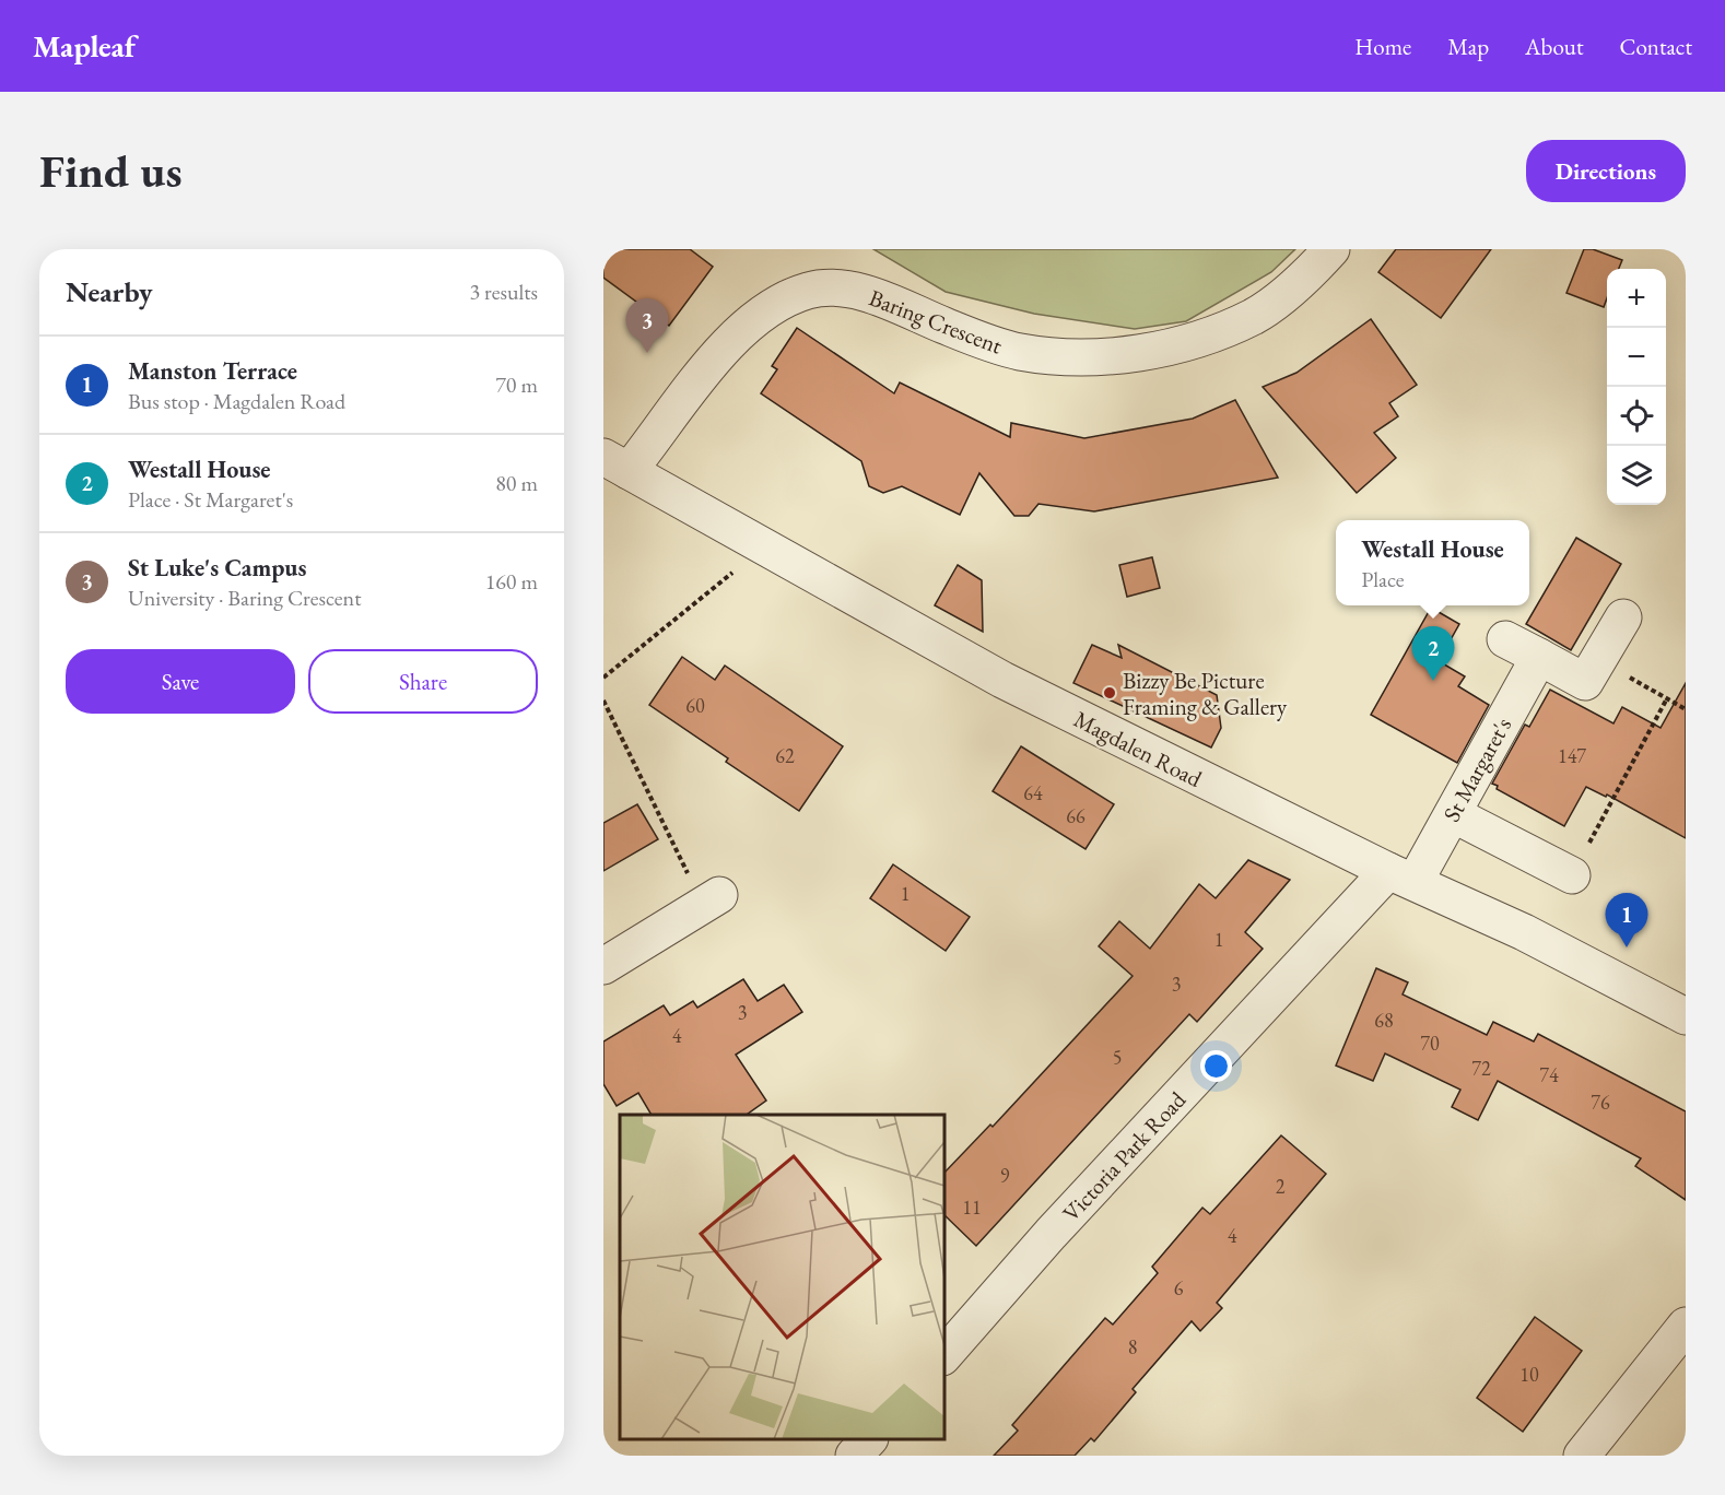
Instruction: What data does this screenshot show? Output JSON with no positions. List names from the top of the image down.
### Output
{
  "streets": {
    "street": [
      "Baring Crescent",
      "Magdalen Road",
      "St Margaret's",
      "Victoria Park Road"
    ]
  },
  "crossings": [
    ["Baring Crescent", "Magdalen Road"],
    ["Magdalen Road", "St Margaret's"],
    ["Magdalen Road", "Victoria Park Road"],
    ["St Margaret's", "Victoria Park Road"]
  ],
  "places": ["Bizzy Be Picture Framing & Gallery"],
  "house_numbers": [
    "60",
    "62",
    "147",
    "64",
    "66",
    "1",
    "1",
    "3",
    "3",
    "68",
    "4",
    "70",
    "5",
    "72",
    "74",
    "76",
    "9",
    "2",
    "11",
    "4",
    "6",
    "8",
    "10"
  ],
  "page": {
    "header": "Mapleaf",
    "nav": [
      "Home",
      "Map",
      "About",
      "Contact"
    ],
    "buttons": [
      "Directions",
      ["Save", "Share"]
    ],
    "title": "Find us",
    "heading": ["Nearby", "3 results"],
    "map_buttons": ["+", "−"],
    "pins": ["3", "2", "1"],
    "list": [
      {
        "mark": "1",
        "name": "Manston Terrace",
        "note": "Bus stop · Magdalen Road",
        "value": "70 m"
      },
      {
        "mark": "2",
        "name": "Westall House",
        "note": "Place · St Margaret's",
        "value": "80 m"
      },
      {
        "mark": "3",
        "name": "St Luke's Campus",
        "note": "University · Baring Crescent",
        "value": "160 m"
      }
    ],
    "popup": ["Westall House", "Place"]
  }
}
